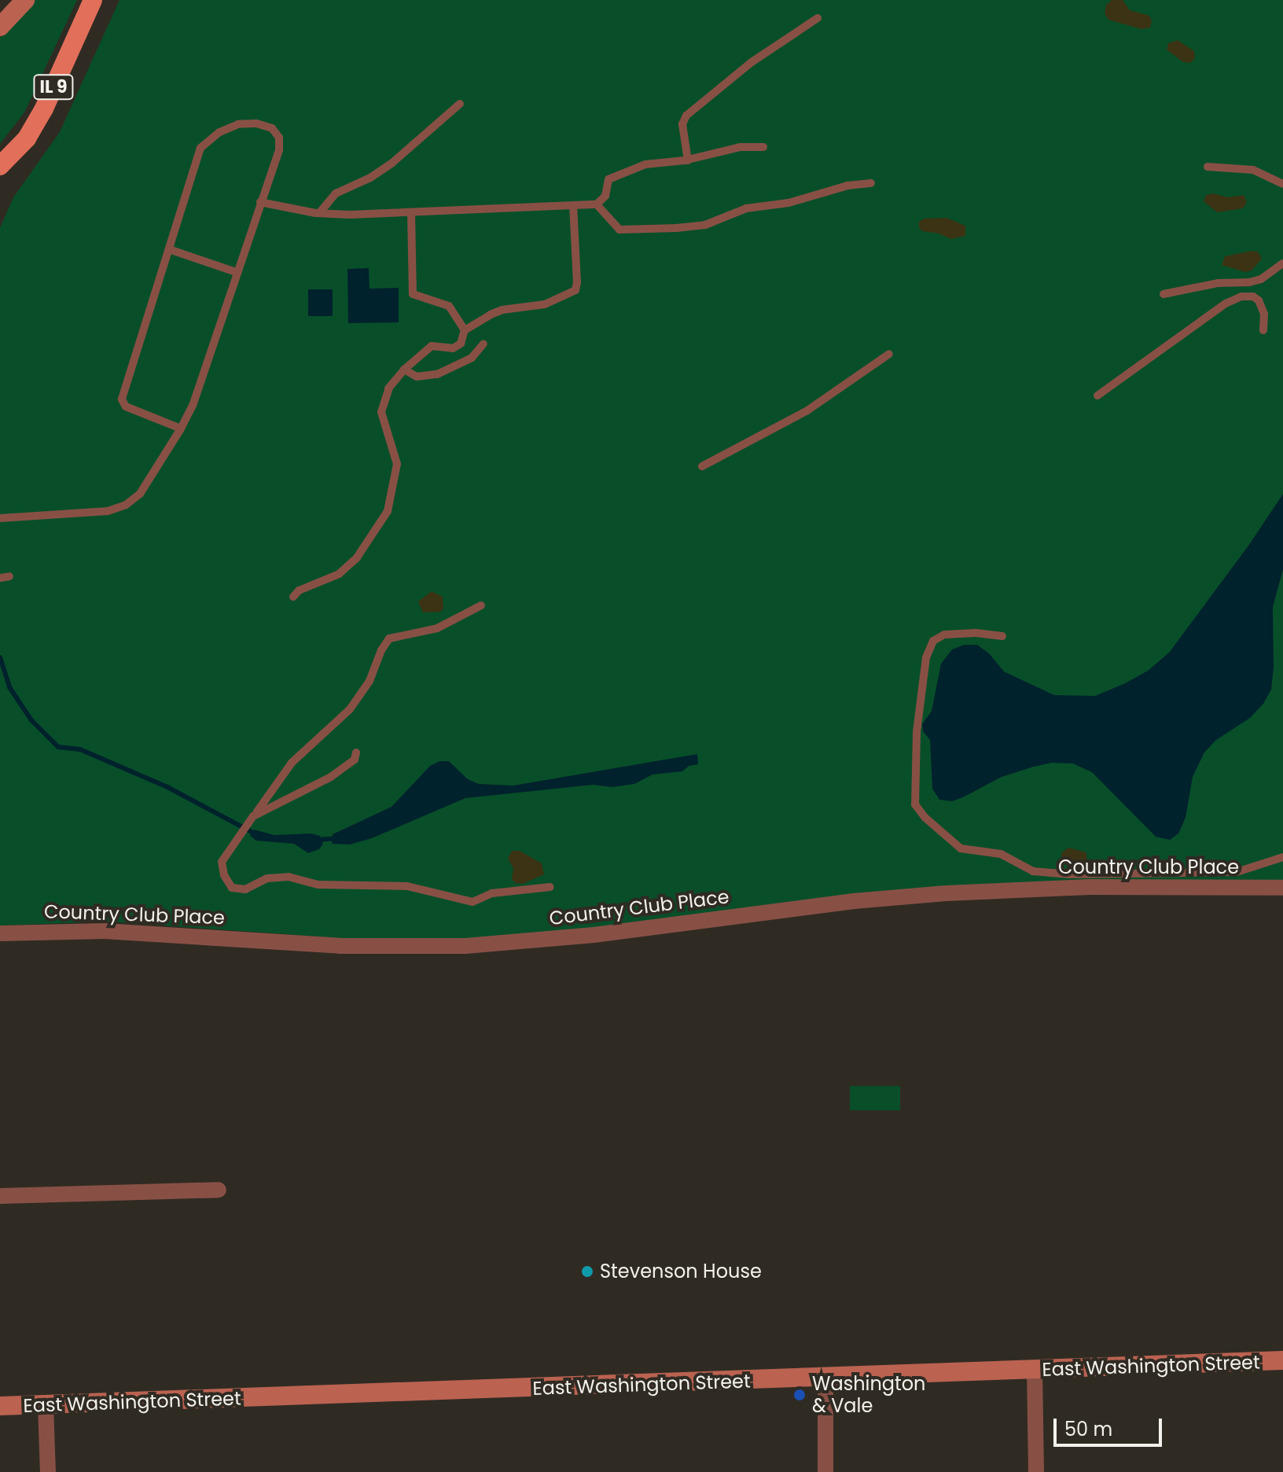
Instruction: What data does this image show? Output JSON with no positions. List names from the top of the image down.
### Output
{
  "streets": {
    "main road": ["IL 9", "East Washington Street"],
    "street": ["Country Club Place"]
  },
  "places": ["Stevenson House", "Washington & Vale"],
  "scale_bar": "50 m"
}
